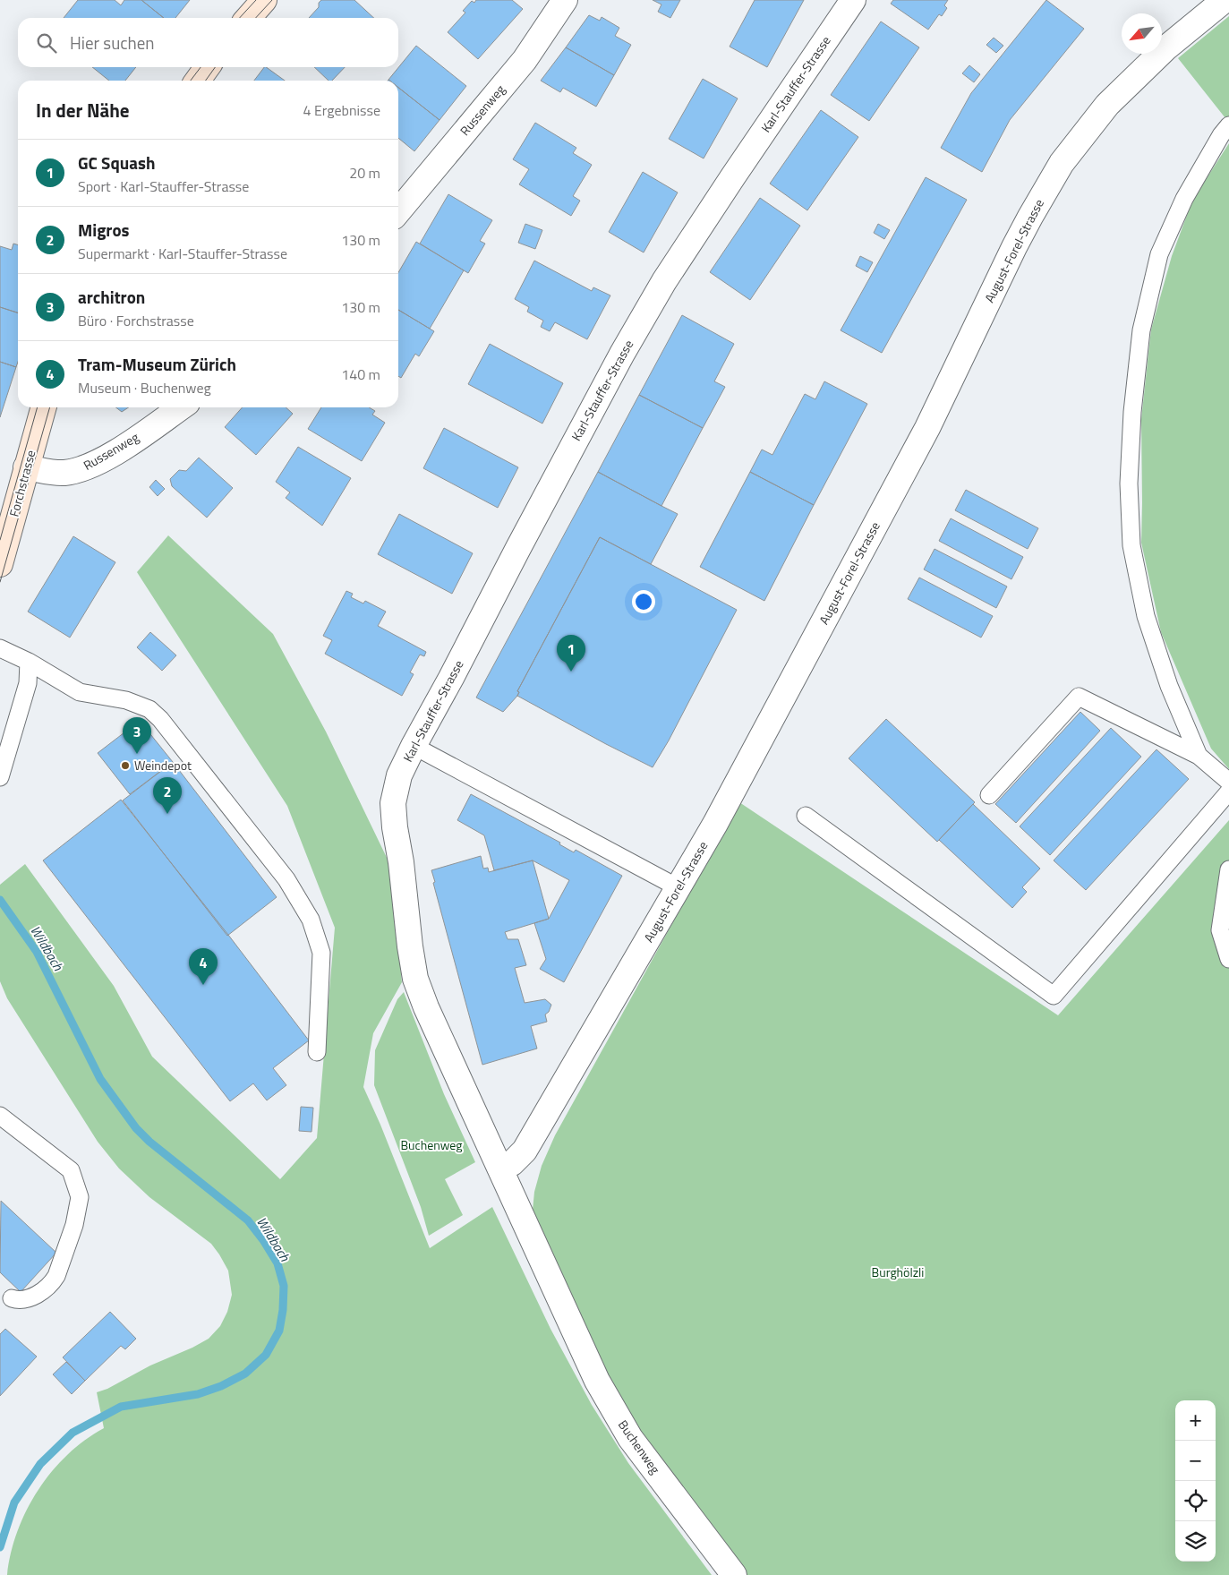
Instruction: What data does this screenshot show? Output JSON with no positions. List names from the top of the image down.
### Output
{
  "streets": {
    "main road": ["Forchstrasse"],
    "street": [
      "Karl-Stauffer-Strasse",
      "Russenweg",
      "August-Forel-Strasse",
      "Buchenweg"
    ]
  },
  "crossings": [
    ["Karl-Stauffer-Strasse", "Buchenweg"],
    ["Russenweg", "Forchstrasse"],
    ["August-Forel-Strasse", "Buchenweg"]
  ],
  "water": ["Wildbach"],
  "parks": ["Buchenweg", "Burghölzli"],
  "places": ["Weindepot"],
  "north": "bottom left",
  "page": {
    "search": "Hier suchen",
    "heading": ["In der Nähe", "4 Ergebnisse"],
    "list": [
      {
        "mark": "1",
        "name": "GC Squash",
        "note": "Sport · Karl-Stauffer-Strasse",
        "value": "20 m"
      },
      {
        "mark": "2",
        "name": "Migros",
        "note": "Supermarkt · Karl-Stauffer-Strasse",
        "value": "130 m"
      },
      {
        "mark": "3",
        "name": "architron",
        "note": "Büro · Forchstrasse",
        "value": "130 m"
      },
      {
        "mark": "4",
        "name": "Tram-Museum Zürich",
        "note": "Museum · Buchenweg",
        "value": "140 m"
      }
    ],
    "pins": [
      "1",
      "3",
      "2",
      "4"
    ],
    "map_buttons": ["+", "−"]
  }
}
